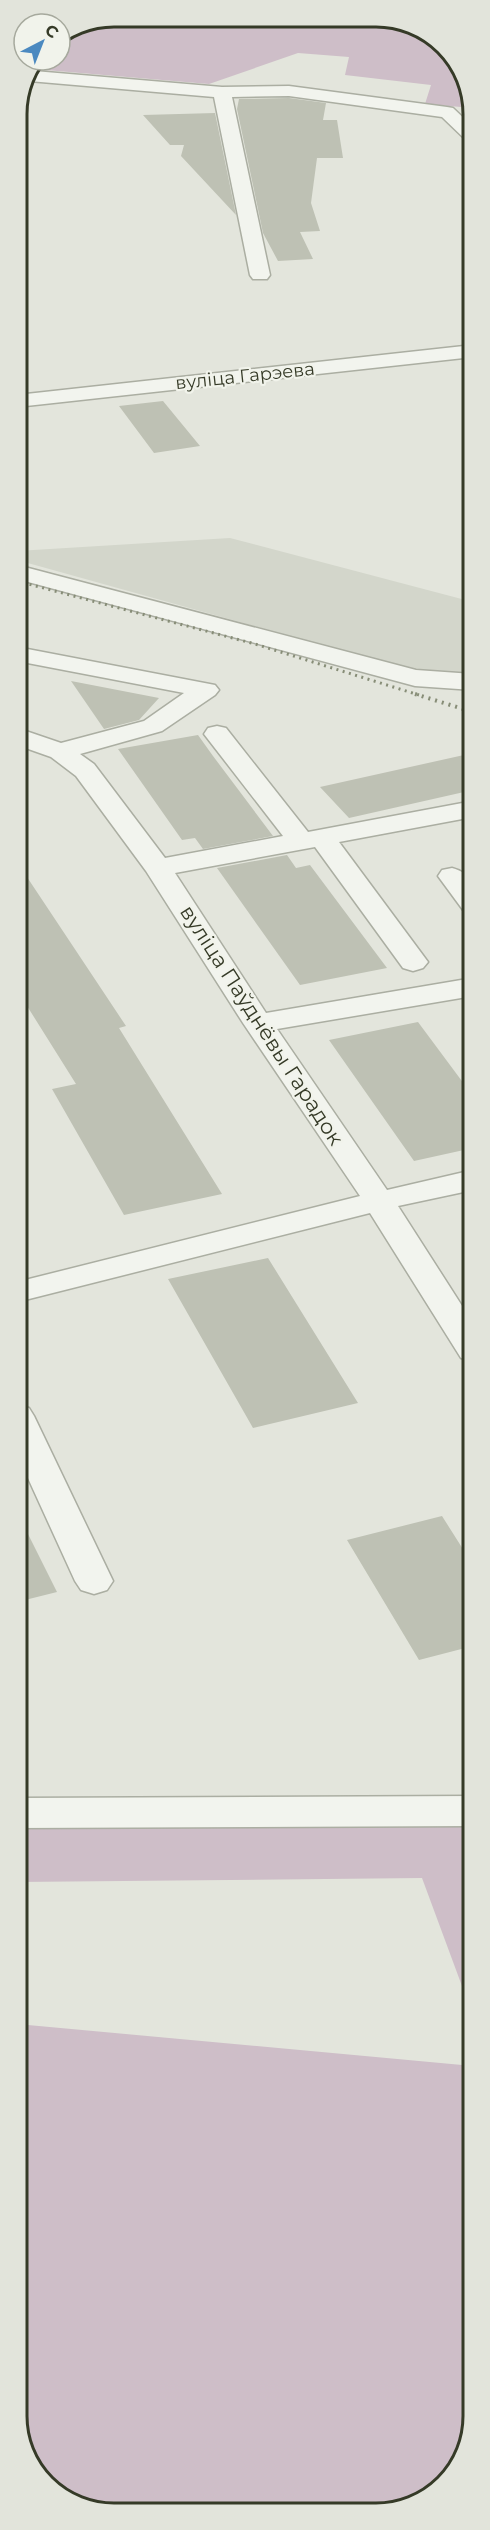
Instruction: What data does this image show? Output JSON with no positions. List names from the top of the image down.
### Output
{
  "streets": {
    "street": ["вуліца Гарэева", "вуліца Паўднёвы Гарадок"]
  },
  "north": "top right"
}
